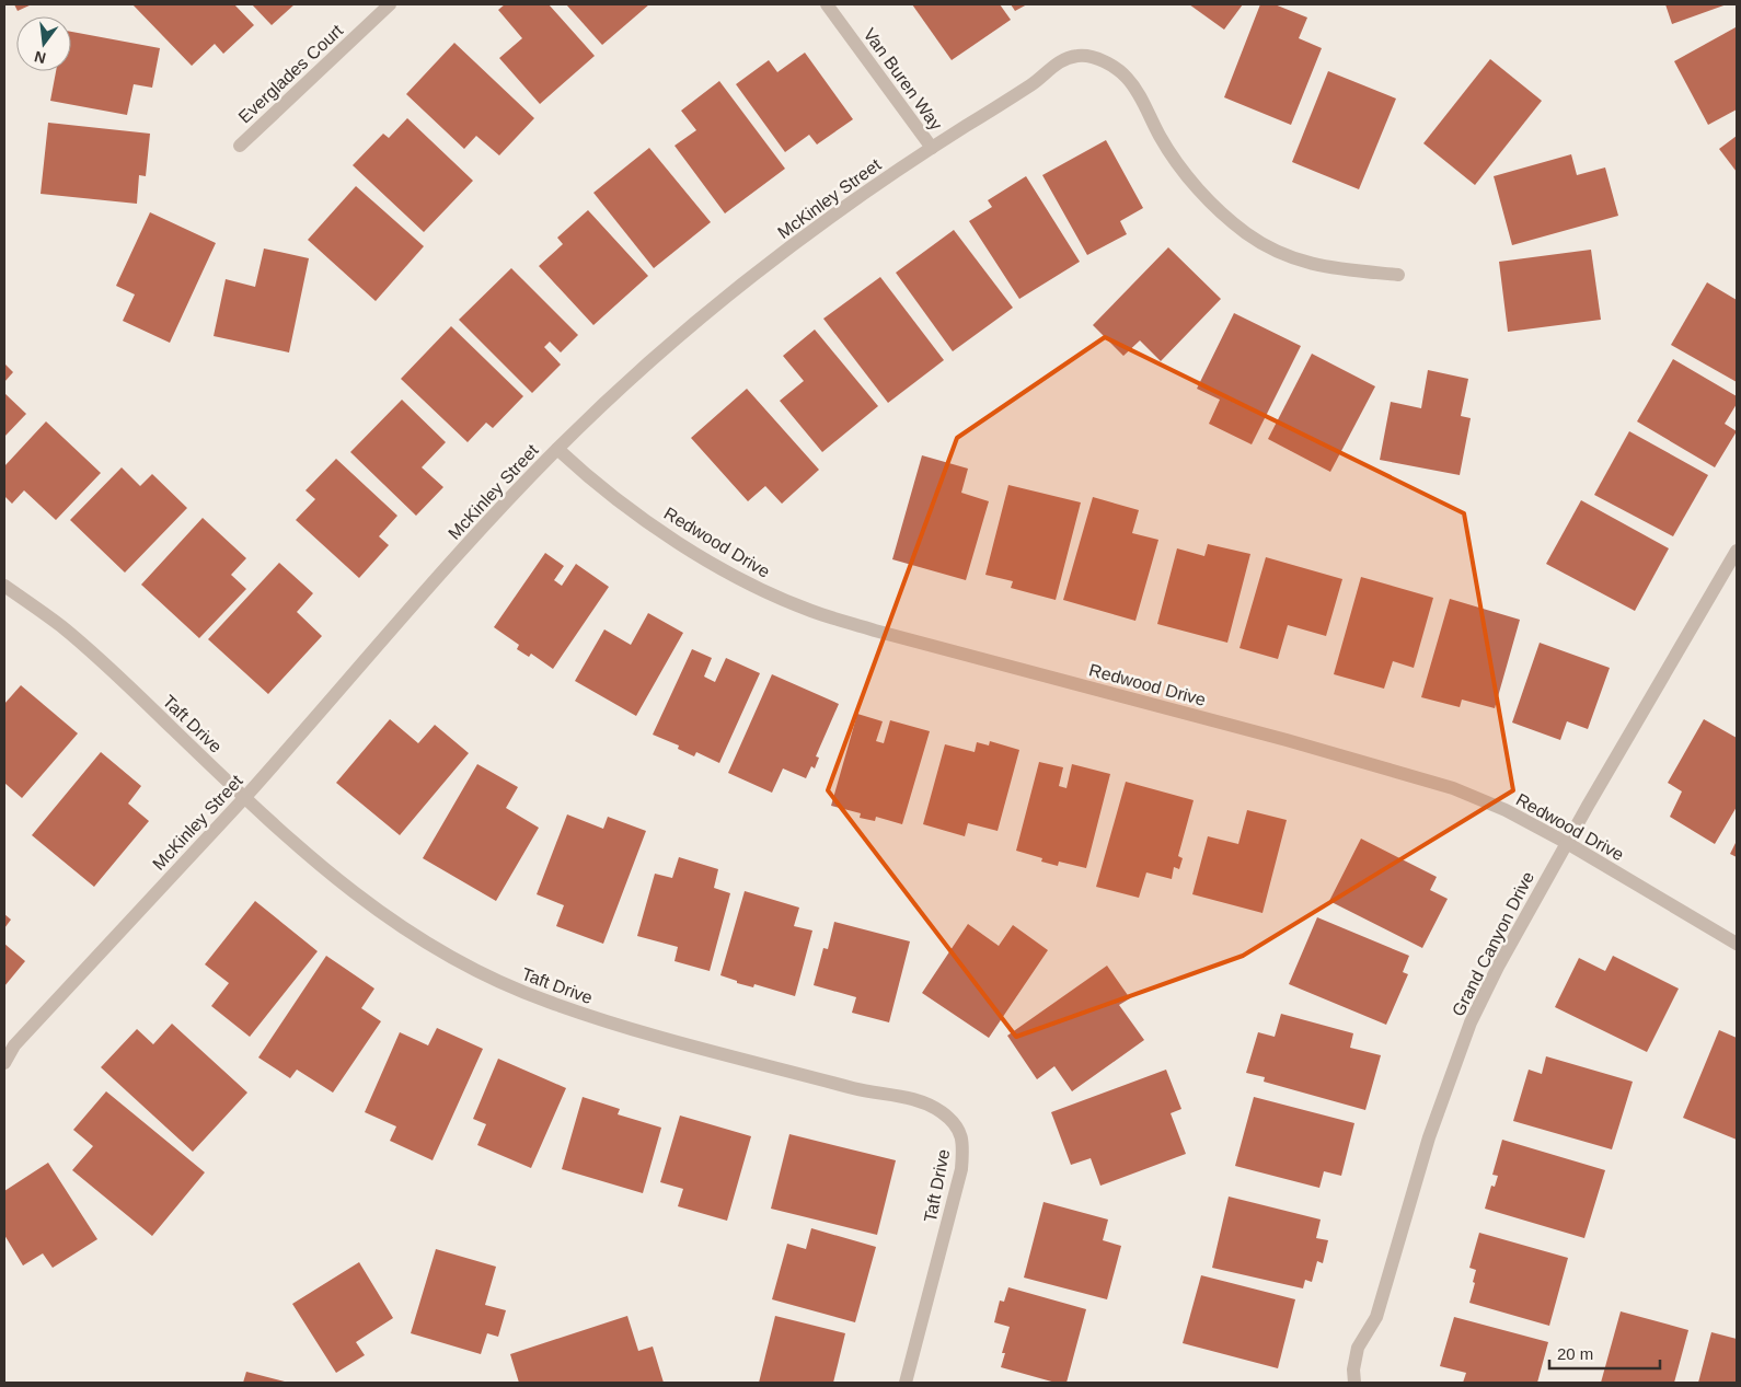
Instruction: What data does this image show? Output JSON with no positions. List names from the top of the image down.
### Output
{
  "streets": {
    "street": [
      "Everglades Court",
      "Van Buren Way",
      "McKinley Street",
      "Redwood Drive",
      "Taft Drive",
      "Grand Canyon Drive"
    ]
  },
  "crossings": [
    ["Van Buren Way", "McKinley Street"],
    ["McKinley Street", "Redwood Drive"],
    ["McKinley Street", "Taft Drive"],
    ["Redwood Drive", "Grand Canyon Drive"]
  ],
  "scale_bar": "20 m",
  "north": "bottom"
}
